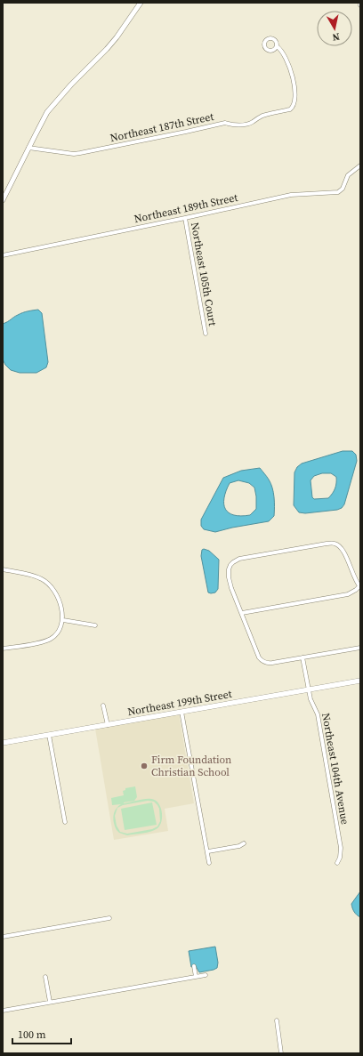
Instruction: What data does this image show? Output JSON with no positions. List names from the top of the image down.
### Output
{
  "streets": {
    "main road": ["Northeast 199th Street"],
    "street": [
      "Northeast 187th Street",
      "Northeast 189th Street",
      "Northeast 105th Court",
      "Northeast 104th Avenue"
    ]
  },
  "crossings": [
    ["Northeast 189th Street", "Northeast 105th Court"],
    ["Northeast 199th Street", "Northeast 104th Avenue"]
  ],
  "places": ["Firm Foundation Christian School"],
  "scale_bar": "100 m",
  "north": "bottom"
}
